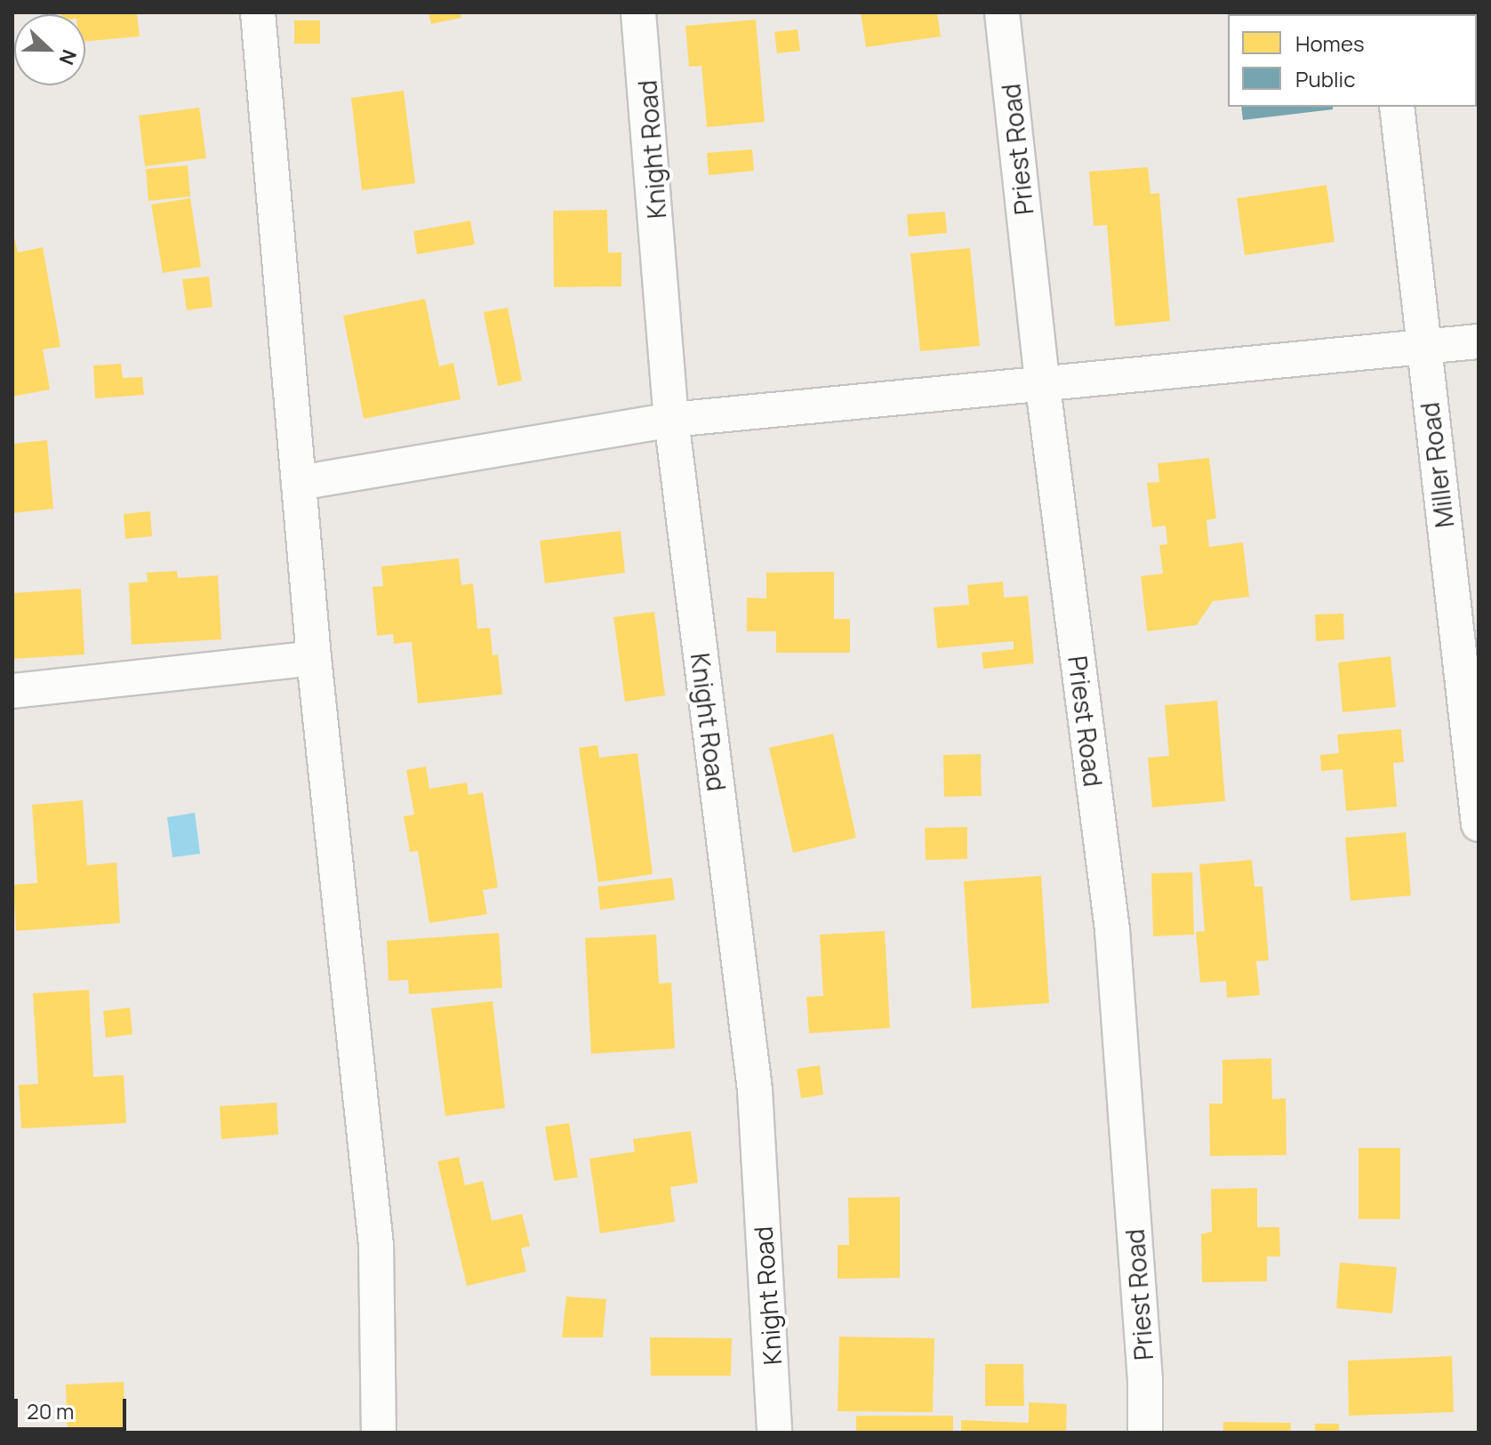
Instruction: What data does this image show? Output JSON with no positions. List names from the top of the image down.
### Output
{
  "streets": {
    "street": ["Knight Road", "Priest Road", "Miller Road"]
  },
  "legend": ["Homes", "Public"],
  "scale_bar": "20 m",
  "north": "right"
}
